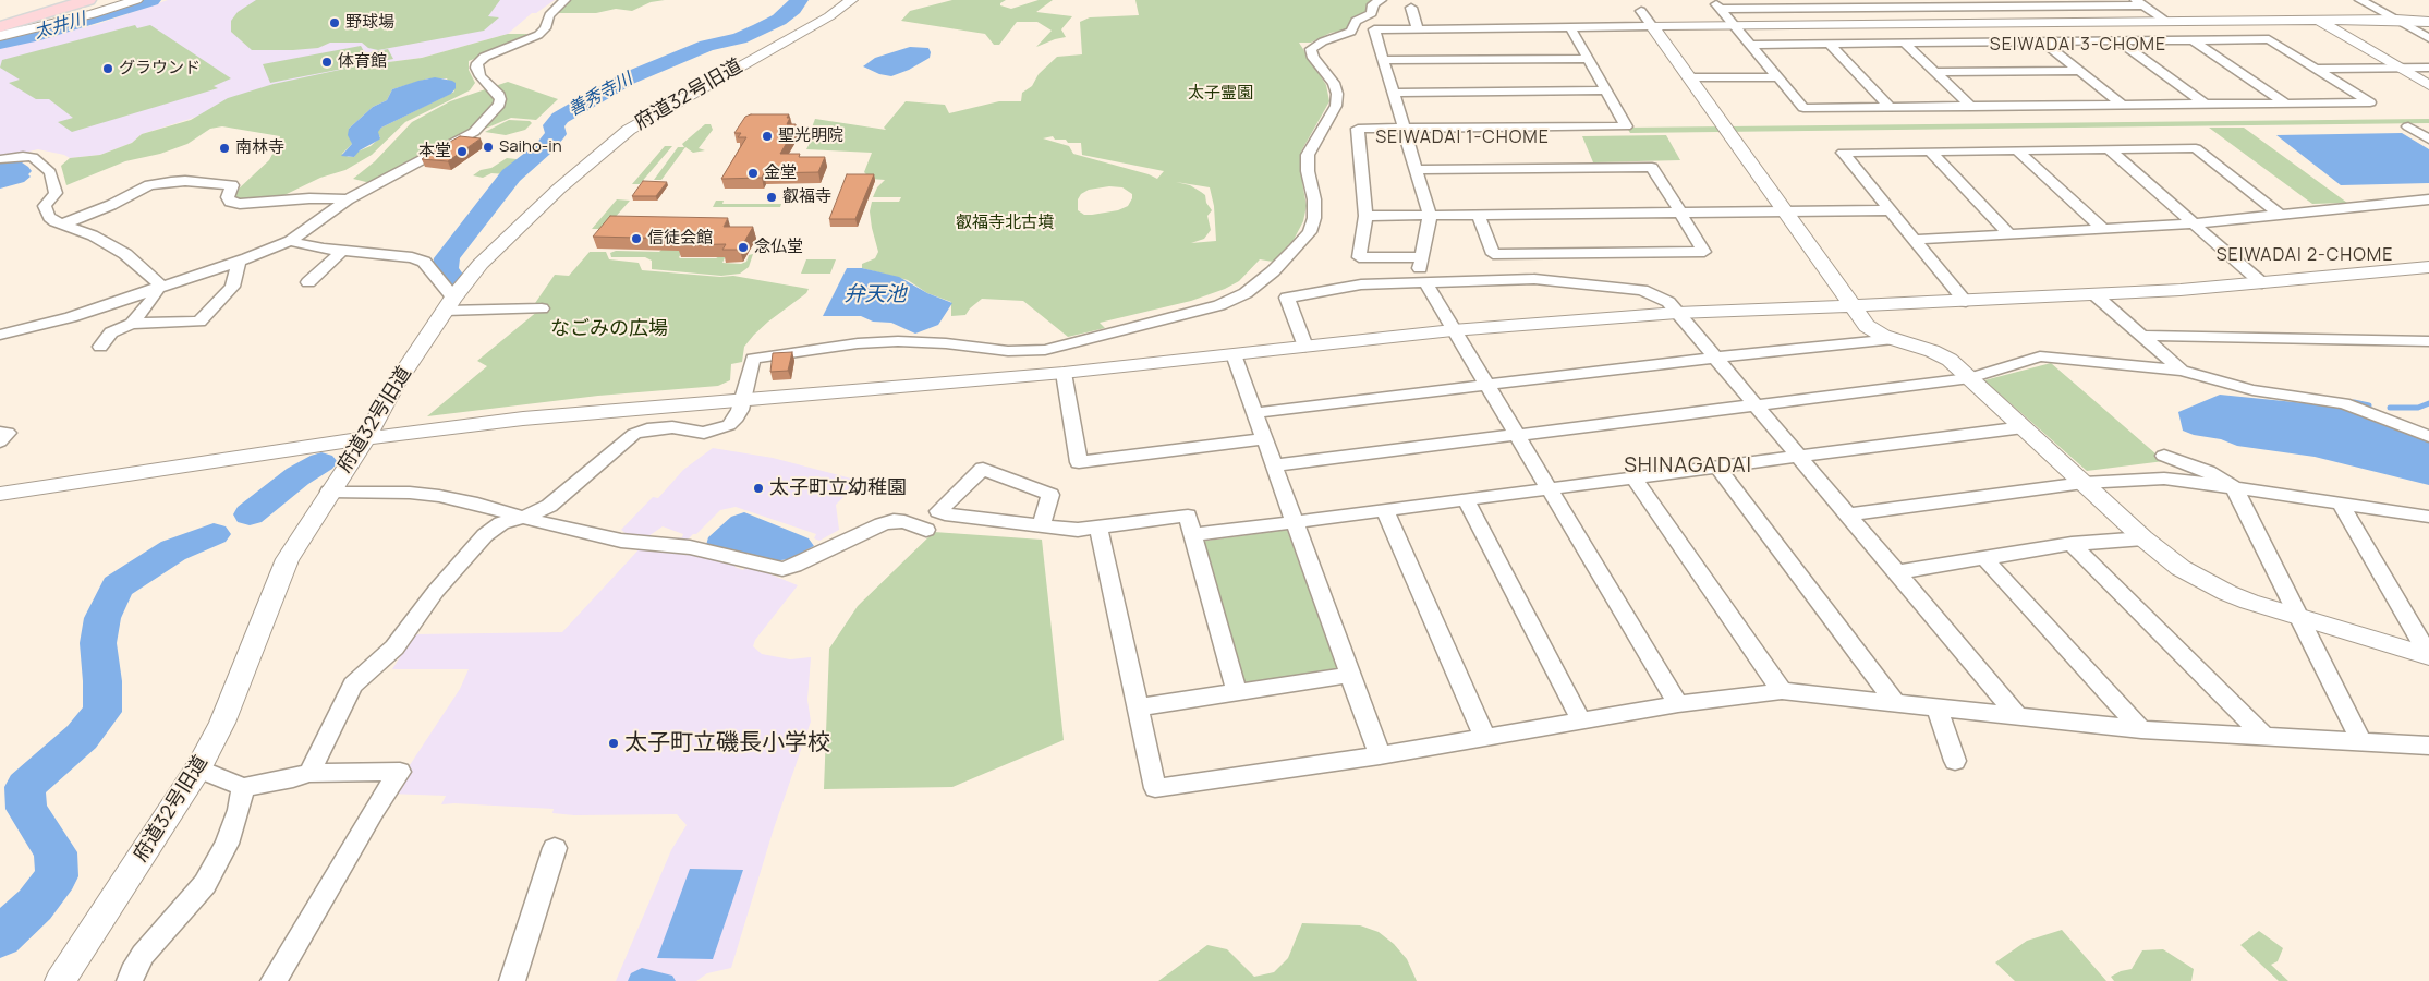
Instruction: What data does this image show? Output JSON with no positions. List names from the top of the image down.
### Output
{
  "streets": {
    "street": ["府道32号旧道"]
  },
  "districts": [
    "SEIWADAI 3-CHOME",
    "SEIWADAI 1-CHOME",
    "SEIWADAI 2-CHOME",
    "SHINAGADAI"
  ],
  "water": ["太井川", "善秀寺川", "弁天池"],
  "parks": ["太子霊園", "叡福寺北古墳", "なごみの広場"],
  "places": [
    "野球場",
    "体育館",
    "グラウンド",
    "聖光明院",
    "Saiho-in",
    "南林寺",
    "本堂",
    "金堂",
    "叡福寺",
    "信徒会館",
    "念仏堂",
    "太子町立幼稚園",
    "太子町立磯長小学校"
  ]
}
